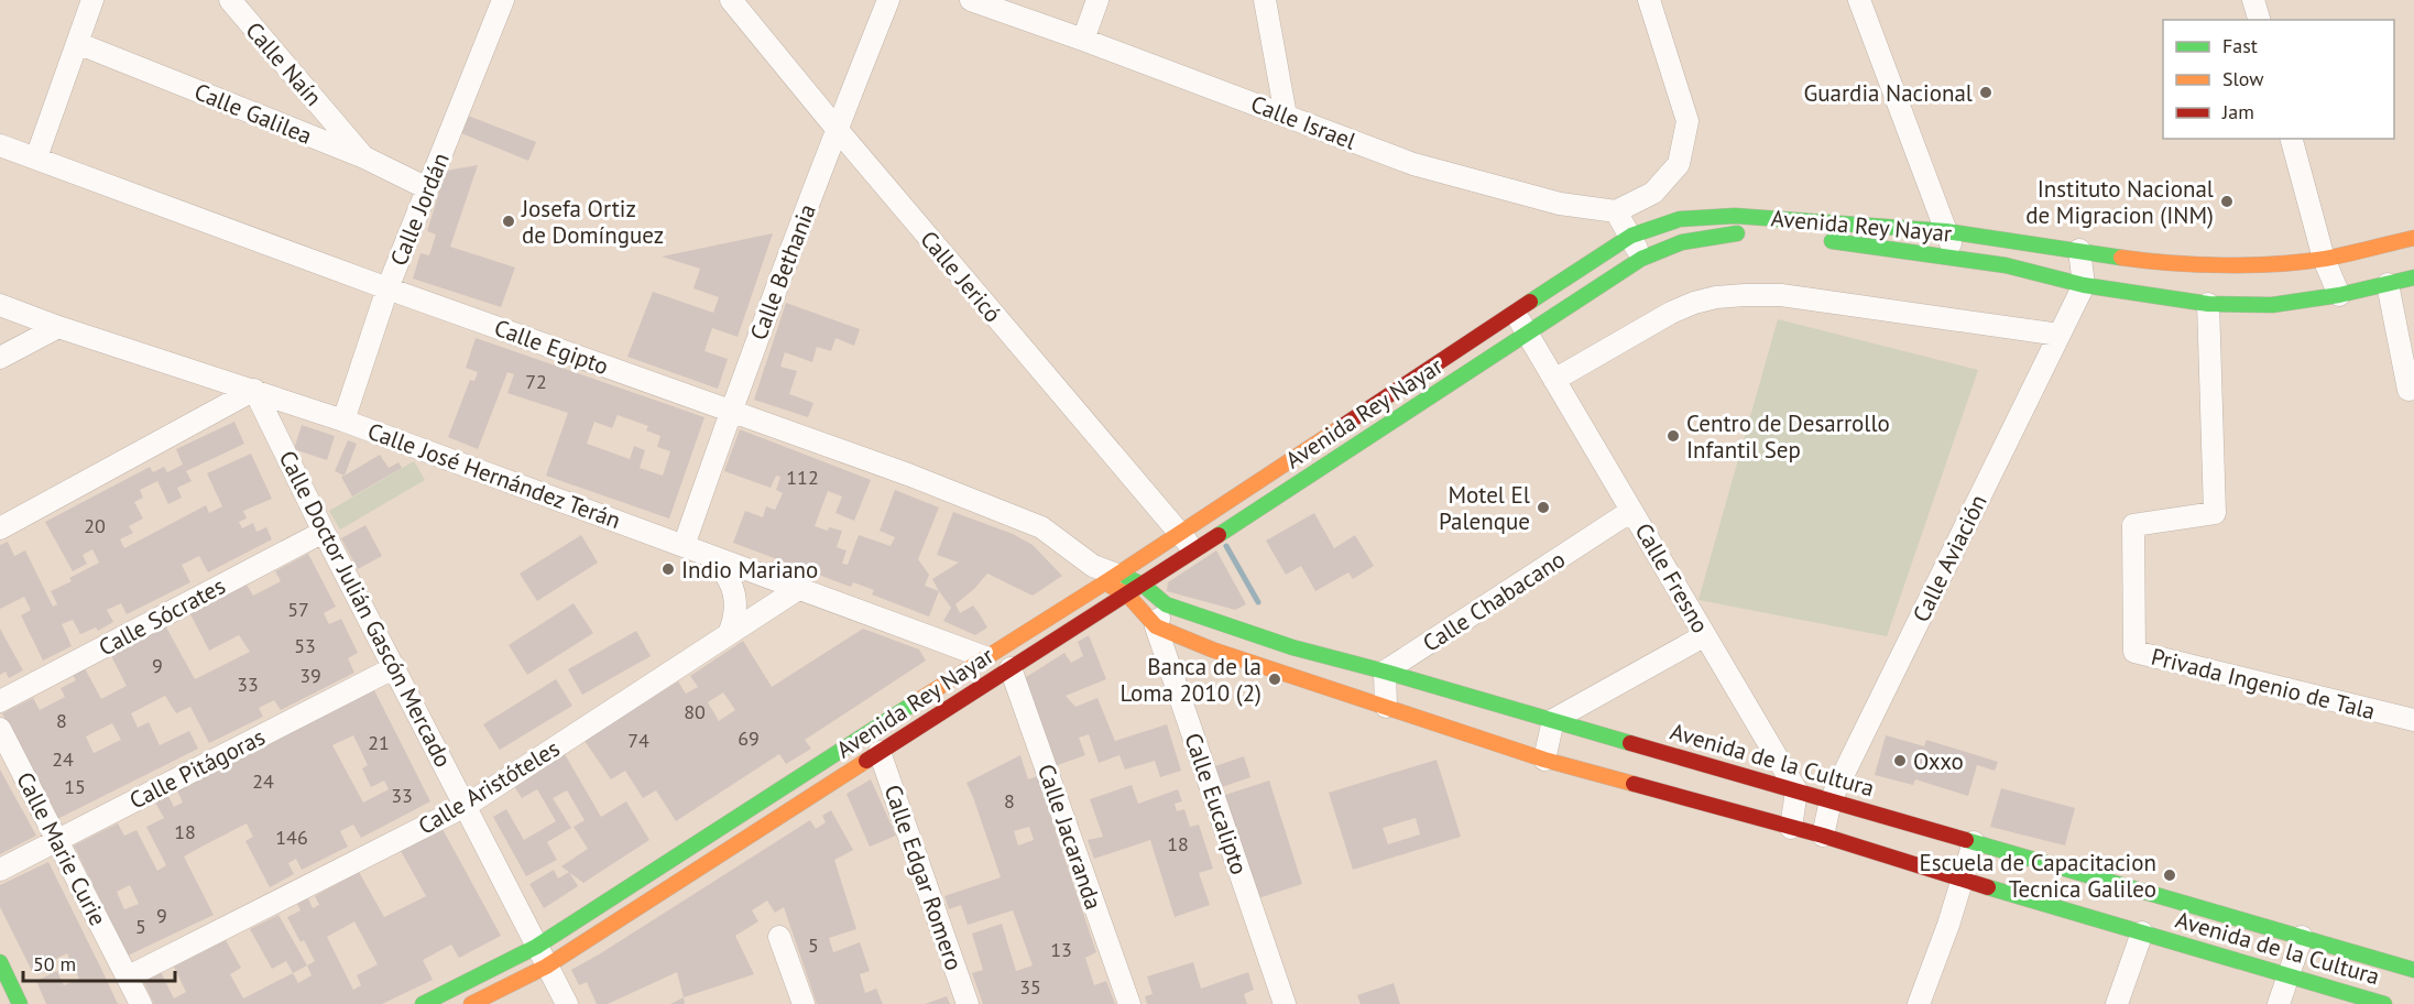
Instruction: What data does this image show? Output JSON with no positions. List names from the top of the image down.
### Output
{
  "streets": {
    "main road": ["Avenida Rey Nayar", "Avenida de la Cultura"],
    "street": [
      "Calle Naín",
      "Calle Galilea",
      "Calle Israel",
      "Calle Jordán",
      "Calle Bethania",
      "Calle Jericó",
      "Calle Egipto",
      "Calle José Hernández Terán",
      "Calle Aviación",
      "Calle Fresno",
      "Calle Chabacano",
      "Calle Doctor Julián Gascón Mercado",
      "Calle Sócrates",
      "Privada Ingenio de Tala",
      "Calle Pitágoras",
      "Calle Aristóteles",
      "Calle Eucalipto",
      "Calle Jacaranda",
      "Calle Marie Curie",
      "Calle Edgar Romero"
    ]
  },
  "crossings": [
    ["Calle Naín", "Calle Galilea"],
    ["Calle Galilea", "Calle Jordán"],
    ["Calle Jordán", "Calle Egipto"],
    ["Calle Jordán", "Calle José Hernández Terán"],
    ["Avenida Rey Nayar", "Calle Jericó"],
    ["Avenida Rey Nayar", "Calle Egipto"],
    ["Avenida Rey Nayar", "Calle José Hernández Terán"],
    ["Avenida Rey Nayar", "Calle Aviación"],
    ["Avenida Rey Nayar", "Calle Fresno"],
    ["Avenida Rey Nayar", "Calle Doctor Julián Gascón Mercado"],
    ["Avenida Rey Nayar", "Privada Ingenio de Tala"],
    ["Avenida Rey Nayar", "Avenida de la Cultura"],
    ["Avenida Rey Nayar", "Calle Jacaranda"],
    ["Avenida Rey Nayar", "Calle Edgar Romero"],
    ["Calle Bethania", "Calle Jericó"],
    ["Calle Bethania", "Calle Egipto"],
    ["Calle Bethania", "Calle José Hernández Terán"],
    ["Calle Egipto", "Avenida de la Cultura"],
    ["Calle José Hernández Terán", "Calle Doctor Julián Gascón Mercado"],
    ["Calle José Hernández Terán", "Calle Aristóteles"],
    ["Calle Aviación", "Avenida de la Cultura"],
    ["Calle Fresno", "Calle Chabacano"],
    ["Calle Fresno", "Avenida de la Cultura"],
    ["Calle Chabacano", "Avenida de la Cultura"],
    ["Calle Doctor Julián Gascón Mercado", "Calle Sócrates"],
    ["Calle Doctor Julián Gascón Mercado", "Calle Pitágoras"],
    ["Calle Doctor Julián Gascón Mercado", "Calle Aristóteles"],
    ["Avenida de la Cultura", "Calle Eucalipto"],
    ["Calle Pitágoras", "Calle Marie Curie"],
    ["Calle Aristóteles", "Calle Marie Curie"]
  ],
  "places": [
    "Guardia Nacional",
    "Instituto Nacional de Migracion (INM)",
    "Josefa Ortiz de Domínguez",
    "Centro de Desarrollo Infantil Sep",
    "Motel El Palenque",
    "Indio Mariano",
    "Banca de la Loma 2010 (2)",
    "Oxxo",
    "Escuela de Capacitacion Tecnica Galileo"
  ],
  "house_numbers": [
    "72",
    "112",
    "20",
    "57",
    "53",
    "9",
    "39",
    "33",
    "80",
    "8",
    "69",
    "74",
    "21",
    "24",
    "24",
    "15",
    "33",
    "8",
    "18",
    "146",
    "18",
    "9",
    "5",
    "5",
    "13",
    "35"
  ],
  "legend": ["Fast", "Slow", "Jam"],
  "scale_bar": "50 m"
}
